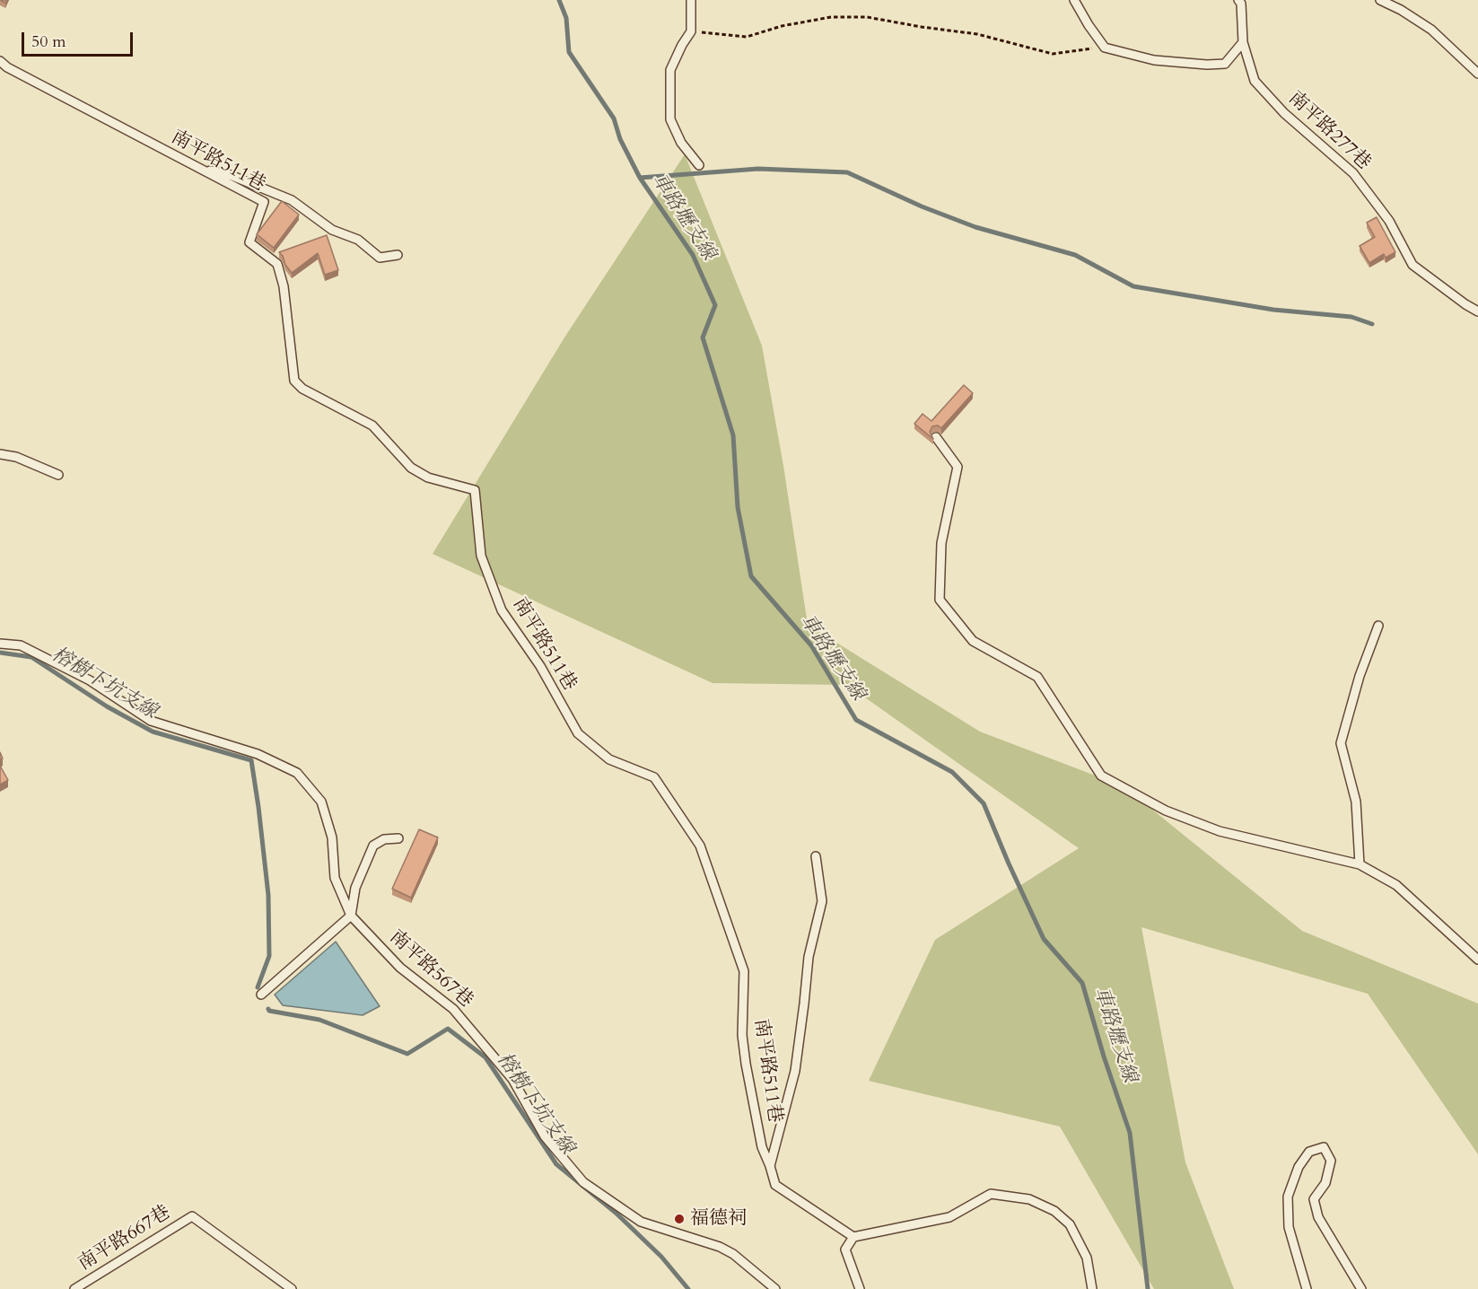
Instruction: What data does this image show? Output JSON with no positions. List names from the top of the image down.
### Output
{
  "streets": {
    "lane": [
      "南平路277巷",
      "南平路511巷",
      "南平路567巷",
      "南平路667巷"
    ]
  },
  "water": ["車路壢支線", "榕樹下坑支線"],
  "places": ["福德祠"],
  "scale_bar": "50 m"
}
